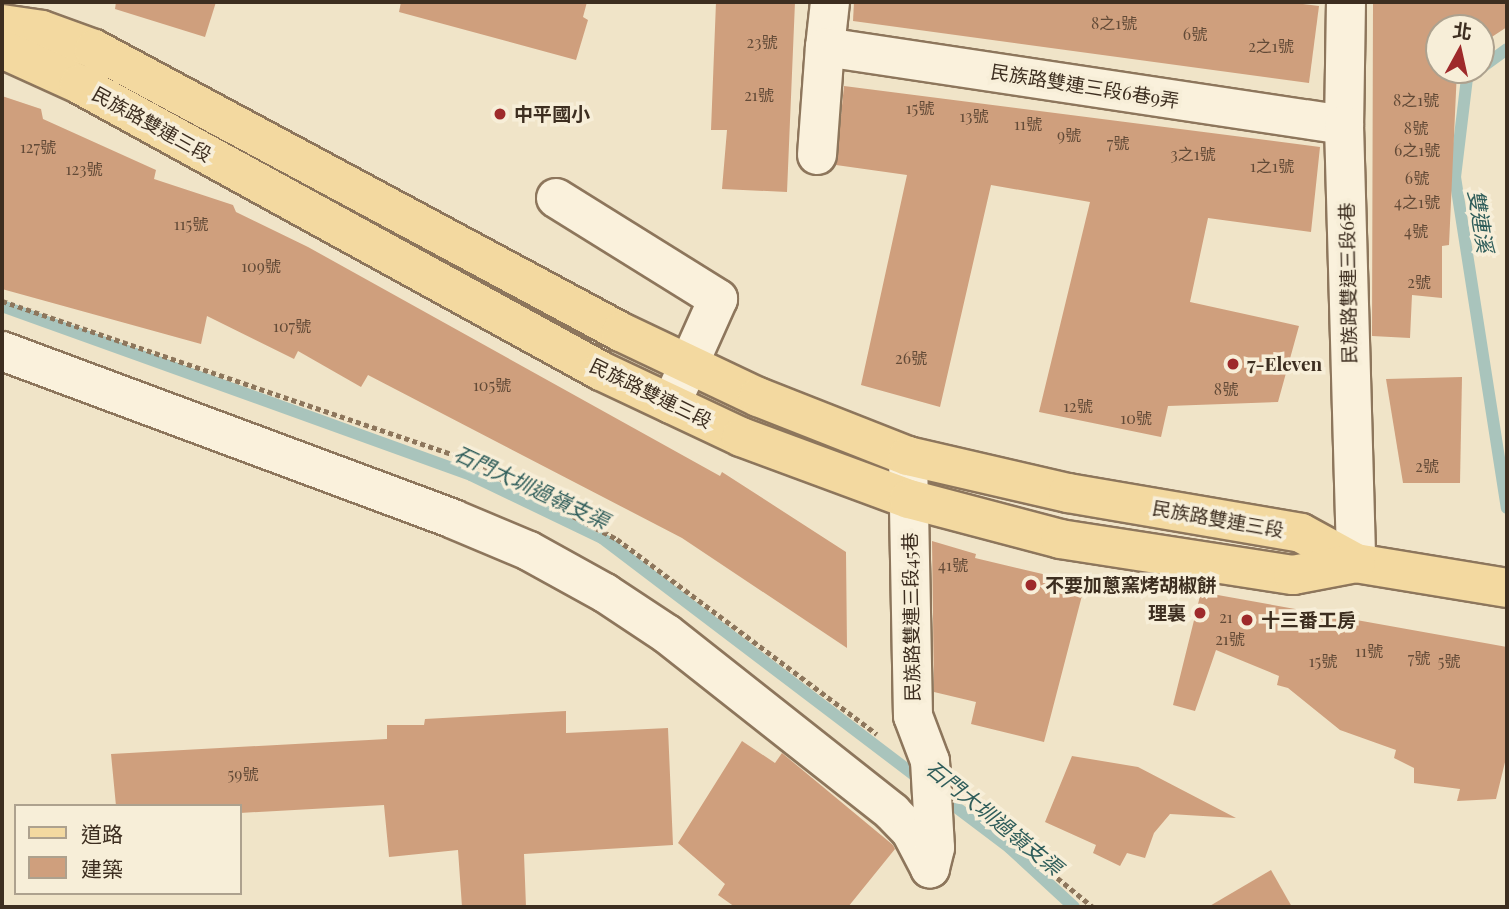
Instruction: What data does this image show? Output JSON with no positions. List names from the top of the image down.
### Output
{
  "streets": {
    "main road": ["民族路雙連三段"],
    "lane": ["民族路雙連三段6巷9弄", "民族路雙連三段6巷", "民族路雙連三段45巷"]
  },
  "crossings": [
    ["民族路雙連三段6巷9弄", "民族路雙連三段6巷"],
    ["民族路雙連三段", "民族路雙連三段6巷"],
    ["民族路雙連三段", "民族路雙連三段45巷"]
  ],
  "water": ["雙連溪", "石門大圳過嶺支渠"],
  "places": [
    "中平國小",
    "7-Eleven",
    "不要加蔥窯烤胡椒餅",
    "理裏",
    "十三番工房"
  ],
  "house_numbers": [
    "8之1號",
    "6號",
    "23號",
    "2之1號",
    "21號",
    "8之1號",
    "15號",
    "13號",
    "11號",
    "8號",
    "9號",
    "7號",
    "127號",
    "6之1號",
    "3之1號",
    "1之1號",
    "123號",
    "6號",
    "4之1號",
    "115號",
    "4號",
    "109號",
    "2號",
    "107號",
    "26號",
    "105號",
    "8號",
    "12號",
    "10號",
    "2號",
    "41號",
    "21",
    "21號",
    "11號",
    "7號",
    "15號",
    "5號",
    "59號"
  ],
  "legend": ["道路", "建築"],
  "north": "top"
}
